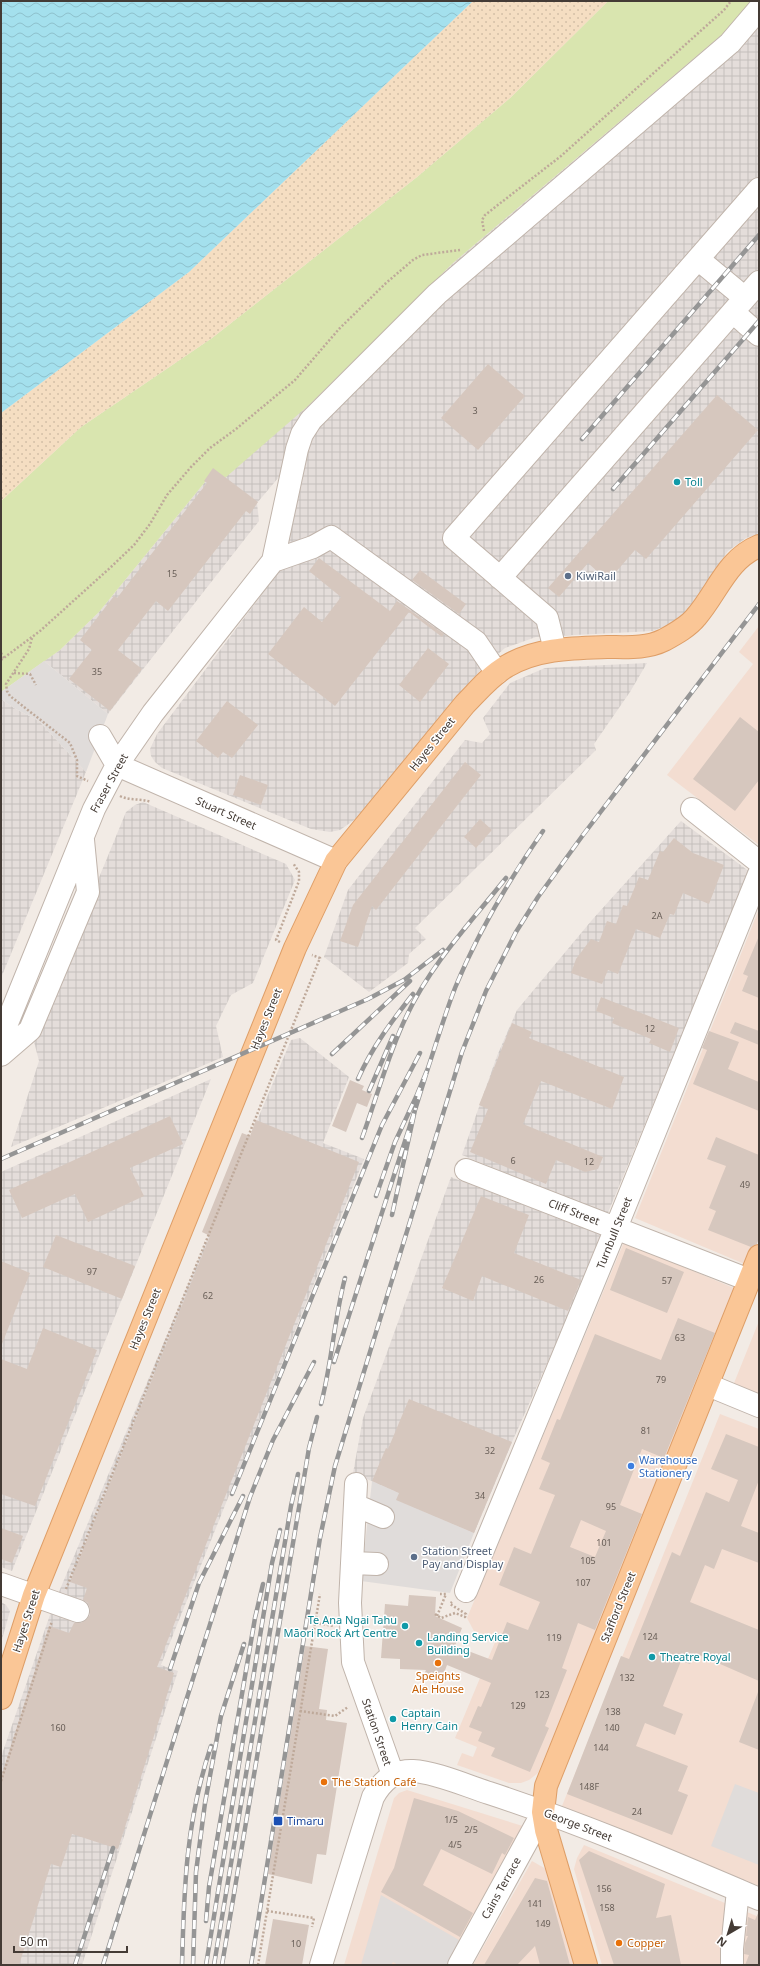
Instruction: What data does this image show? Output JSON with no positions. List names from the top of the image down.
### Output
{
  "streets": {
    "main road": ["Hayes Street", "Stafford Street"],
    "street": [
      "Fraser Street",
      "Stuart Street",
      "Cliff Street",
      "Turnbull Street",
      "Station Street",
      "George Street",
      "Cains Terrace"
    ]
  },
  "crossings": [
    ["Hayes Street", "Stuart Street"],
    ["Fraser Street", "Stuart Street"],
    ["Cliff Street", "Turnbull Street"],
    ["Cliff Street", "Stafford Street"],
    ["Stafford Street", "George Street"],
    ["Stafford Street", "Cains Terrace"],
    ["Station Street", "George Street"],
    ["George Street", "Cains Terrace"]
  ],
  "places": {
    "other": [
      "Toll",
      "KiwiRail",
      "Warehouse Stationery",
      "Station Street Pay and Display",
      "Te Ana Ngai Tahu Māori Rock Art Centre",
      "Landing Service Building",
      "Theatre Royal",
      "Speights Ale House",
      "Captain Henry Cain",
      "The Station Café",
      "Copper"
    ],
    "transit": ["Timaru"]
  },
  "house_numbers": [
    "3",
    "15",
    "35",
    "2A",
    "12",
    "6",
    "12",
    "49",
    "97",
    "26",
    "57",
    "62",
    "63",
    "79",
    "81",
    "32",
    "34",
    "95",
    "101",
    "105",
    "107",
    "124",
    "119",
    "132",
    "123",
    "129",
    "138",
    "160",
    "140",
    "144",
    "148F",
    "24",
    "1/5",
    "2/5",
    "4/5",
    "156",
    "141",
    "158",
    "149",
    "10"
  ],
  "scale_bar": "50 m",
  "north": "bottom left"
}
